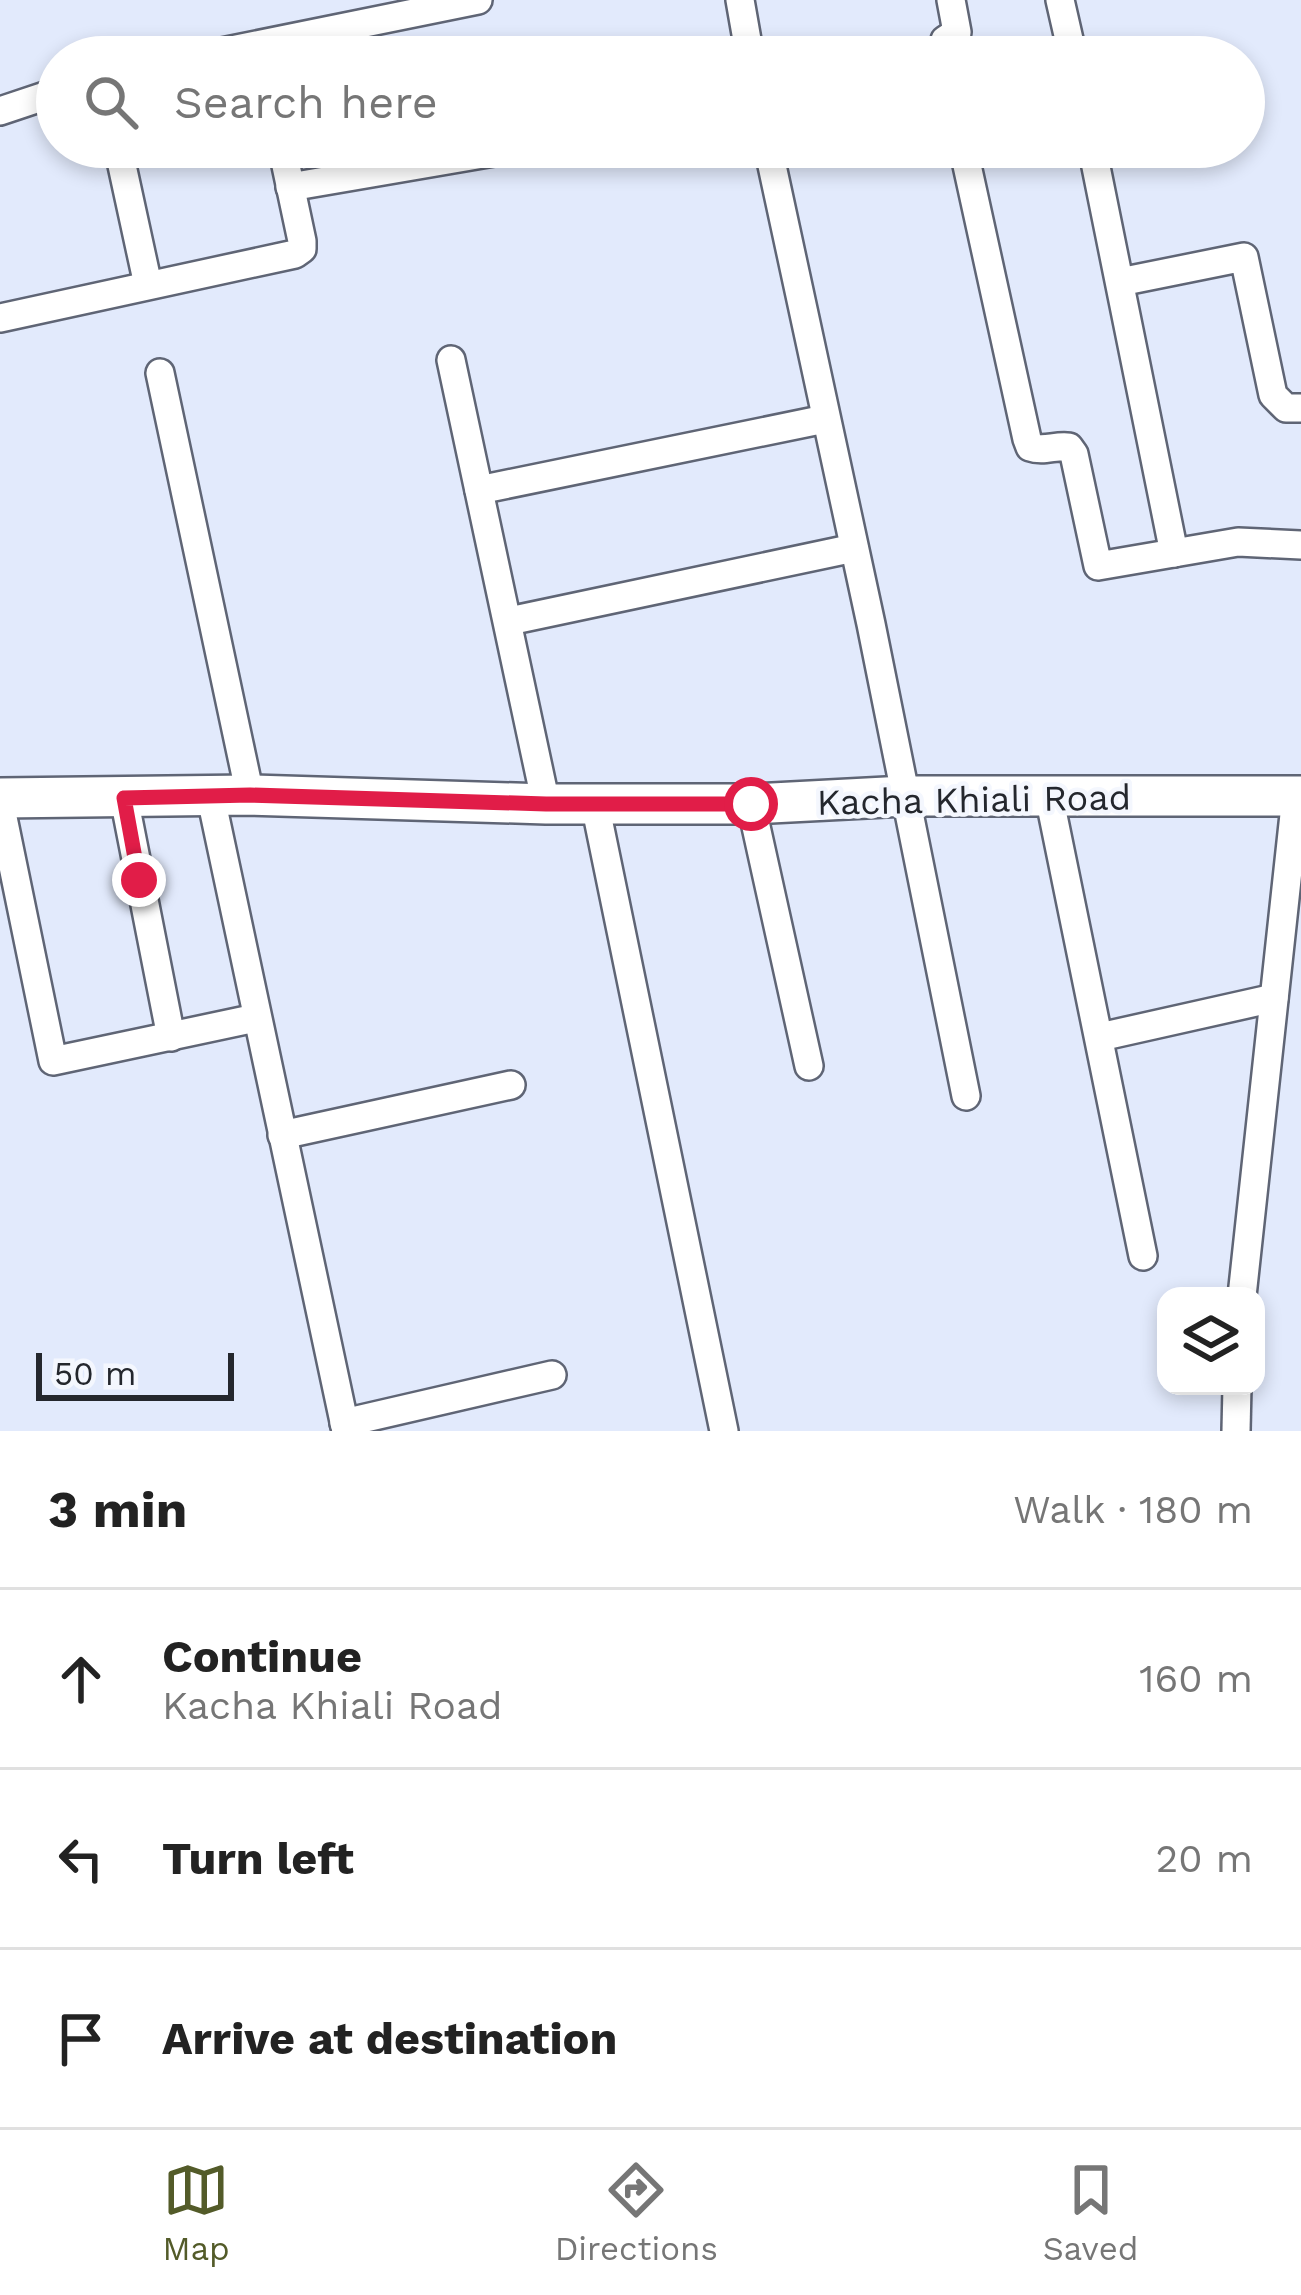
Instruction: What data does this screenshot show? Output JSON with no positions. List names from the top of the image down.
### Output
{
  "streets": {
    "street": ["Kacha Khiali Road"]
  },
  "scale_bar": "50 m",
  "page": {
    "search": "Search here",
    "scale": "50 m",
    "heading": ["3 min", "Walk · 180 m"],
    "list": [
      ["Continue", "Kacha Khiali Road", "160 m"],
      ["Turn left", "20 m"],
      "Arrive at destination"
    ],
    "nav": ["Map", "Directions", "Saved"]
  }
}
